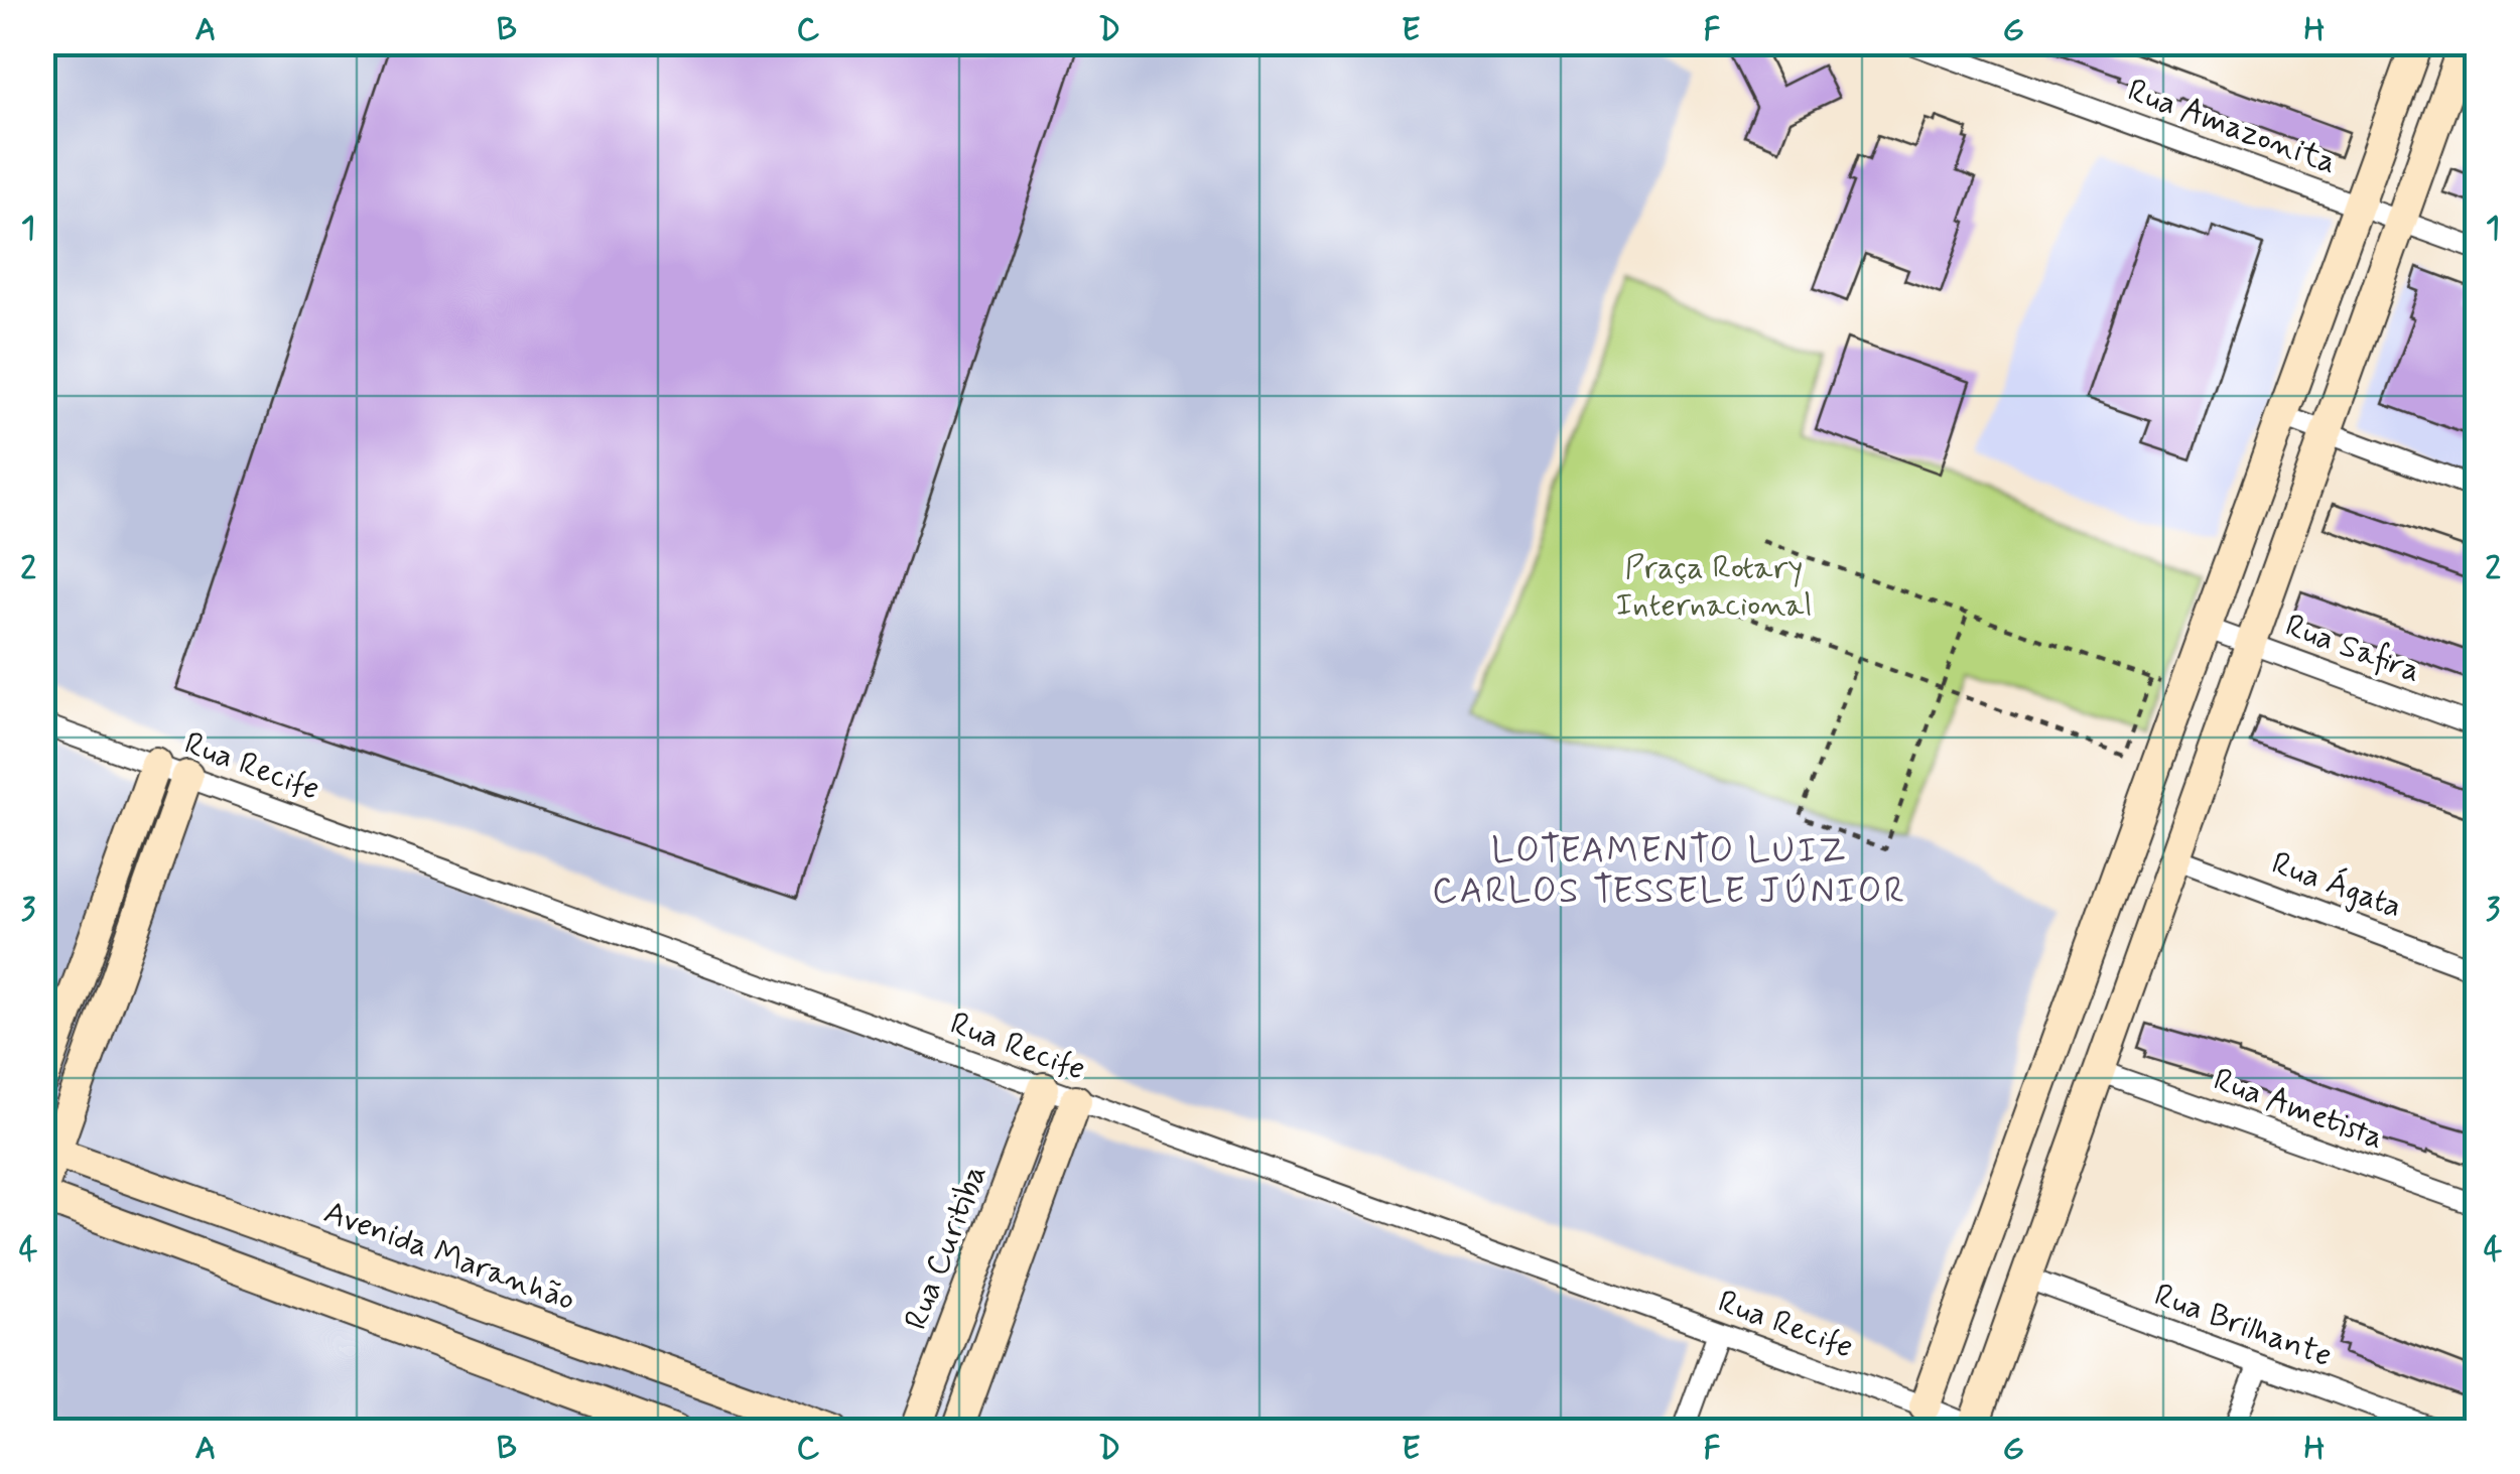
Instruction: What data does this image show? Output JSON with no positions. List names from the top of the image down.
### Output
{
  "streets": {
    "street": [
      "Rua Amazonita",
      "Rua Safira",
      "Rua Recife",
      "Rua Ágata",
      "Rua Ametista",
      "Rua Curitiba",
      "Avenida Maranhão",
      "Rua Brilhante"
    ]
  },
  "crossings": [
    ["Rua Recife", "Rua Curitiba"]
  ],
  "districts": ["LOTEAMENTO LUIZ CARLOS TESSELE JÚNIOR"],
  "parks": ["Praça Rotary Internacional"],
  "grid": {
    "columns": [
      "A",
      "B",
      "C",
      "D",
      "E",
      "F",
      "G",
      "H"
    ],
    "rows": [
      "1",
      "2",
      "3",
      "4"
    ]
  }
}
